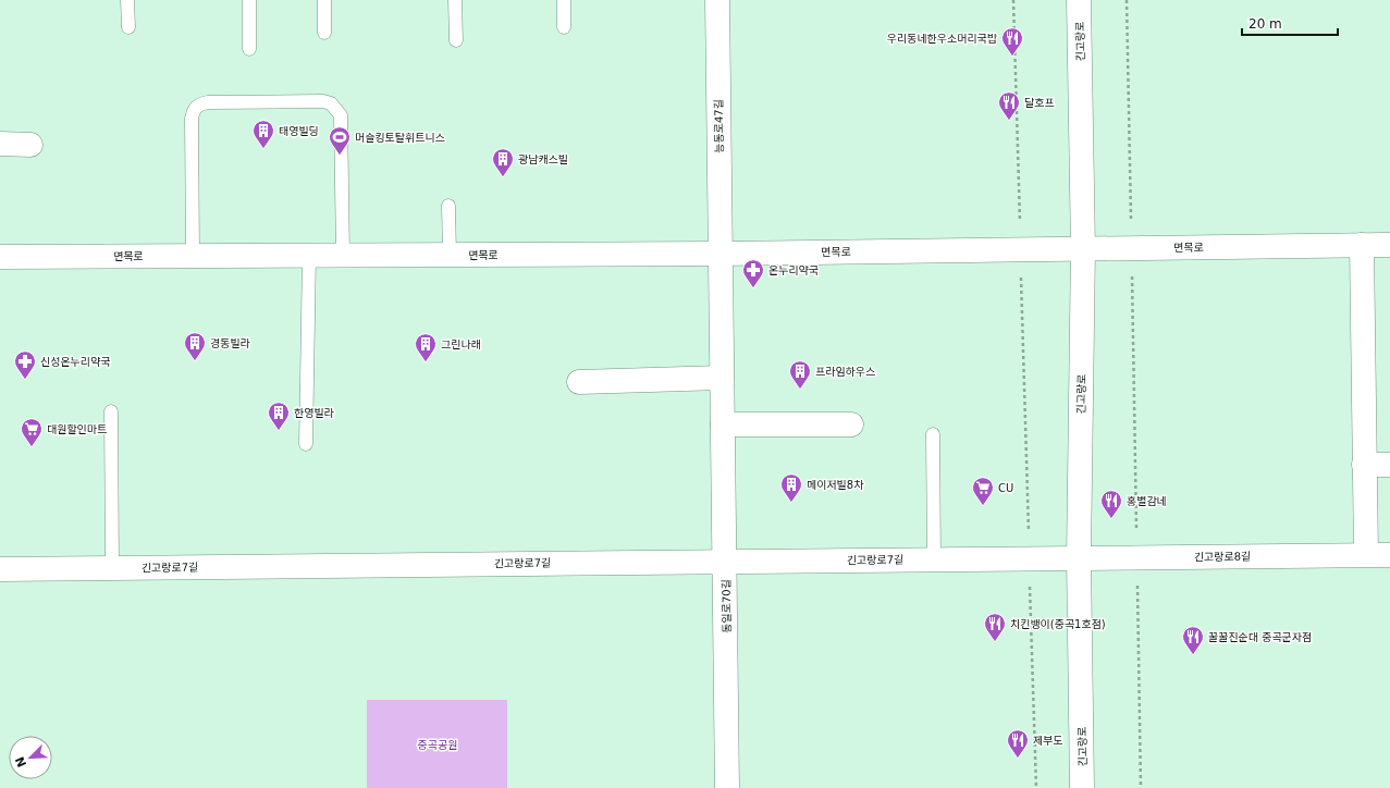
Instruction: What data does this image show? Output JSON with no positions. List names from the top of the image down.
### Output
{
  "streets": {
    "street": [
      "긴고랑로",
      "능동로47길",
      "면목로",
      "긴고랑로8길",
      "긴고랑로7길",
      "동일로70길"
    ]
  },
  "crossings": [
    ["긴고랑로", "면목로"],
    ["긴고랑로", "긴고랑로8길"],
    ["긴고랑로", "긴고랑로7길"],
    ["능동로47길", "면목로"],
    ["능동로47길", "동일로70길"],
    ["면목로", "동일로70길"],
    ["긴고랑로8길", "긴고랑로7길"],
    ["긴고랑로7길", "동일로70길"]
  ],
  "parks": ["중곡공원"],
  "places": {
    "restaurant": [
      "우리동네한우소머리국밥",
      "달호프",
      "홍별감네",
      "치킨뱅이(중곡1호점)",
      "꿀꿀진순대 중곡군자점",
      "제부도"
    ],
    "building": [
      "태영빌딩",
      "광남캐스빌",
      "경동빌라",
      "그린나래",
      "프라임하우스",
      "한영빌라",
      "메이저빌8차"
    ],
    "sports": ["머슬킹토탈휘트니스"],
    "pharmacy": ["온누리약국", "신성온누리약국"],
    "supermarket": ["대원할인마트", "CU"]
  },
  "scale_bar": "20 m",
  "north": "bottom left"
}
